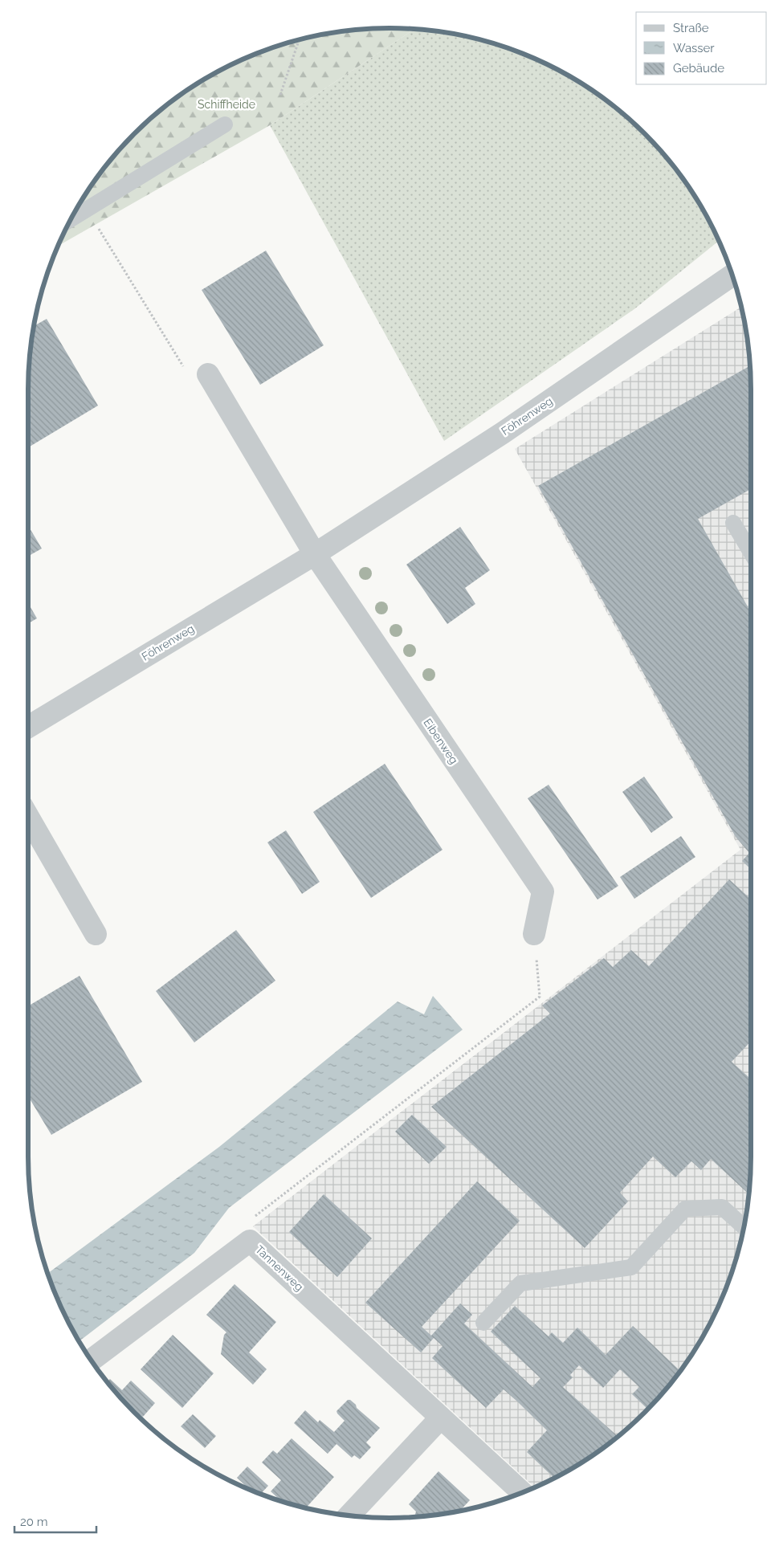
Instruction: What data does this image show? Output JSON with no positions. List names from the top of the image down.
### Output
{
  "streets": {
    "street": ["Föhrenweg", "Eibenweg", "Tannenweg"]
  },
  "crossings": [
    ["Föhrenweg", "Eibenweg"]
  ],
  "parks": ["Schiffheide"],
  "legend": ["Straße", "Wasser", "Gebäude"],
  "scale_bar": "20 m"
}
